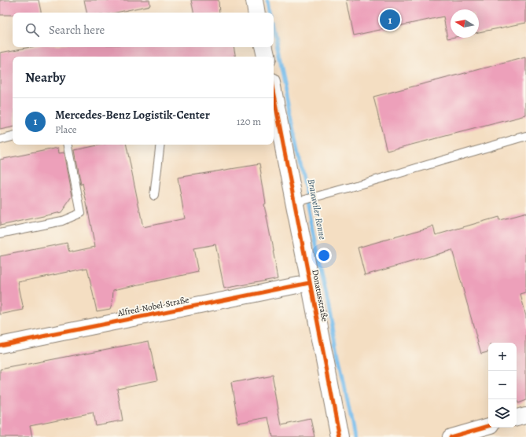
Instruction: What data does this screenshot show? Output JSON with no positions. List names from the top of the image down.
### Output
{
  "streets": {
    "street": ["Donatusstraße", "Alfred-Nobel-Straße"]
  },
  "crossings": [
    ["Donatusstraße", "Alfred-Nobel-Straße"]
  ],
  "water": ["Brauweiler Ronne"],
  "north": "left",
  "page": {
    "pins": "1",
    "search": "Search here",
    "heading": "Nearby",
    "list": [
      {
        "mark": "1",
        "name": "Mercedes-Benz Logistik-Center",
        "note": "Place",
        "value": "120 m"
      }
    ],
    "map_buttons": ["+", "−"]
  }
}
